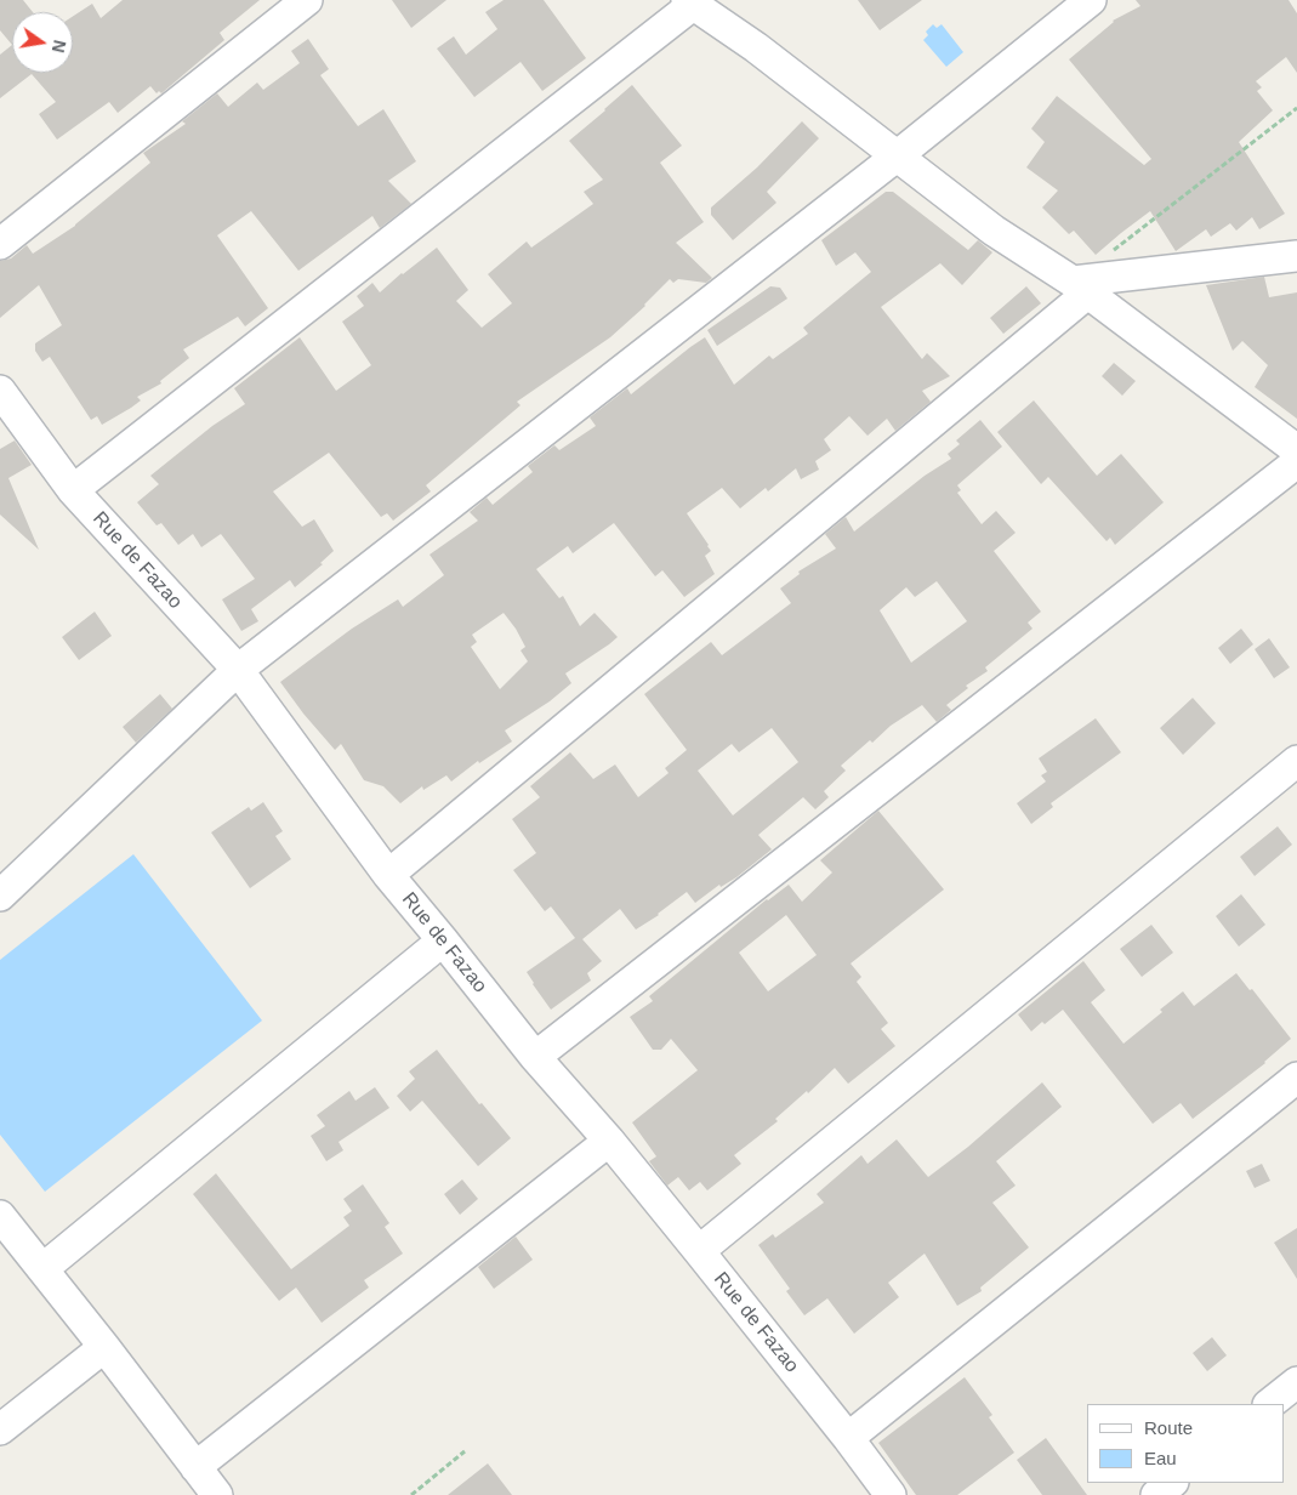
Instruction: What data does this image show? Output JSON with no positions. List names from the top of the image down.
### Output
{
  "streets": {
    "street": ["Rue de Fazao"]
  },
  "legend": ["Route", "Eau"],
  "north": "right"
}
